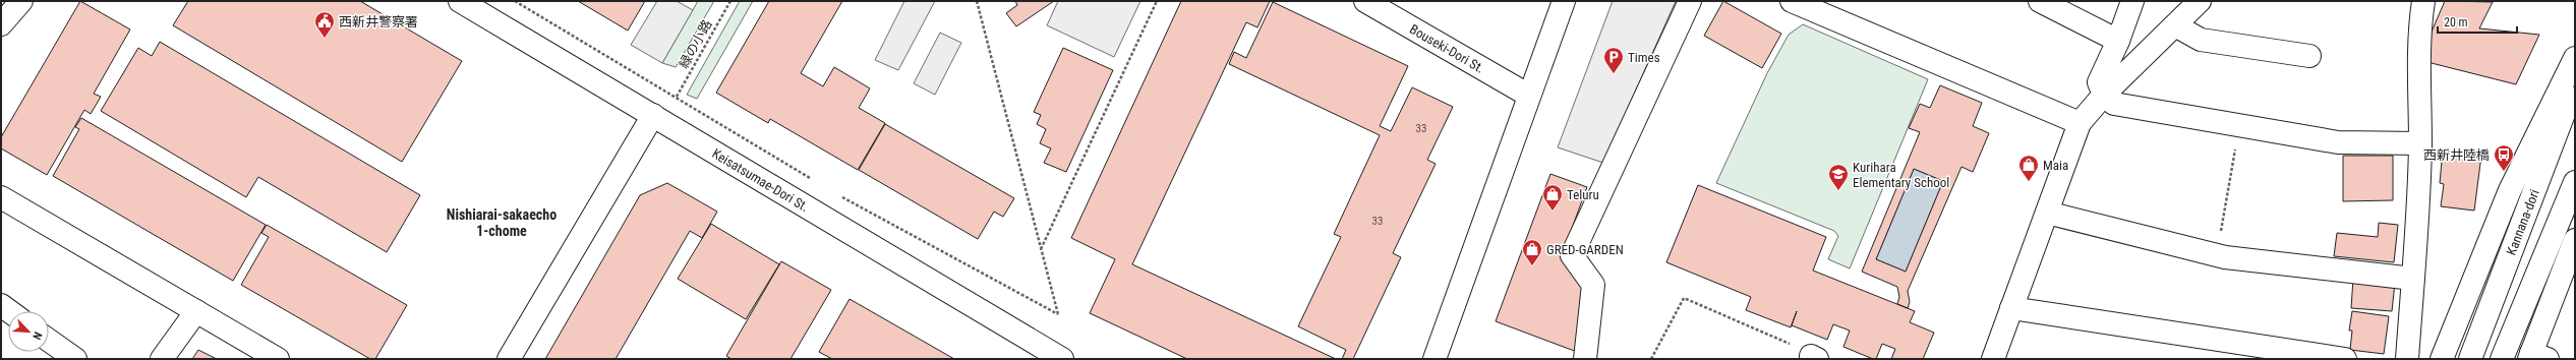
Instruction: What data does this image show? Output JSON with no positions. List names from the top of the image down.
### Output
{
  "streets": {
    "street": ["Bouseki-Dori St.", "Keisatsumae-Dori St.", "Kannana-dori"],
    "path": ["緑の小路"]
  },
  "districts": ["Nishiarai-sakaecho 1-chome"],
  "places": {
    "public building": ["西新井警察署"],
    "parking": ["Times"],
    "bus stop": ["西新井陸橋"],
    "shop": ["Maia", "Teluru", "GRED-GARDEN"],
    "school or university": ["Kurihara Elementary School"]
  },
  "house_numbers": ["33", "33"],
  "scale_bar": "20 m",
  "north": "bottom right"
}
